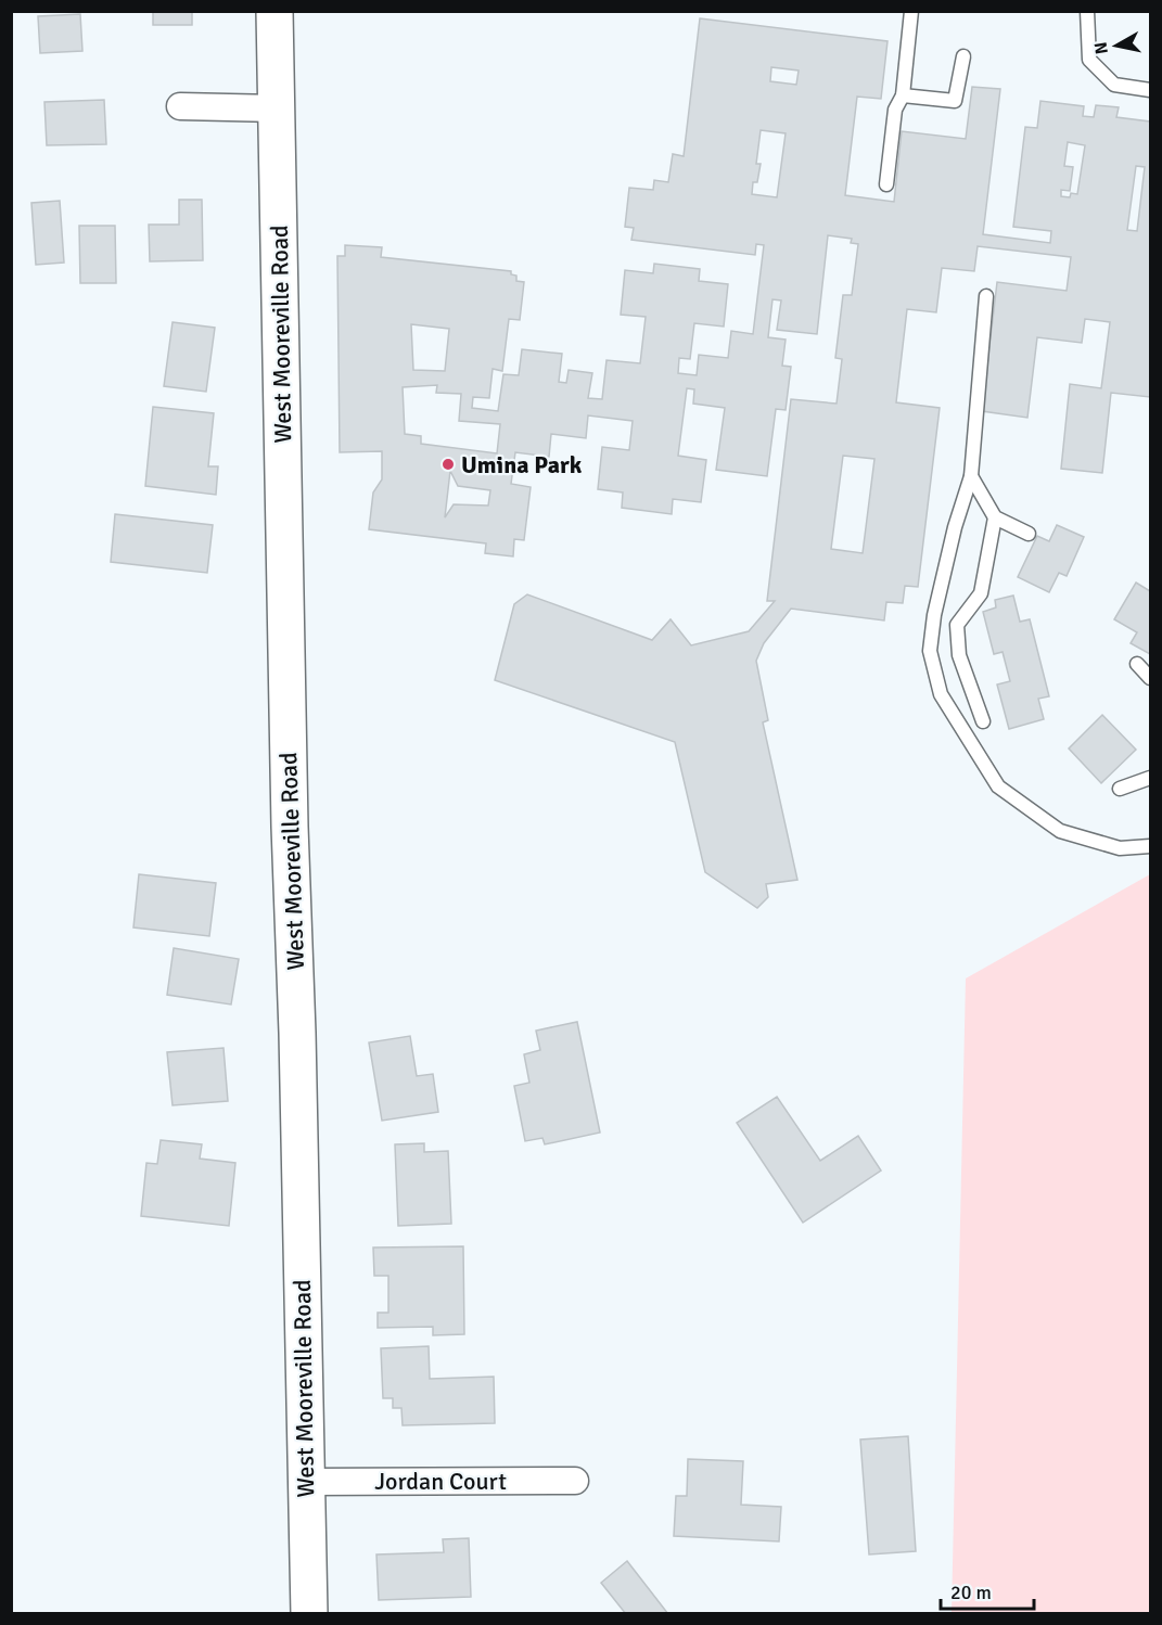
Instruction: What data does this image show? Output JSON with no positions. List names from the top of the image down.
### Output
{
  "streets": {
    "main road": ["West Mooreville Road"],
    "street": ["Jordan Court"]
  },
  "crossings": [
    ["West Mooreville Road", "Jordan Court"]
  ],
  "places": ["Umina Park"],
  "scale_bar": "20 m",
  "north": "left"
}
